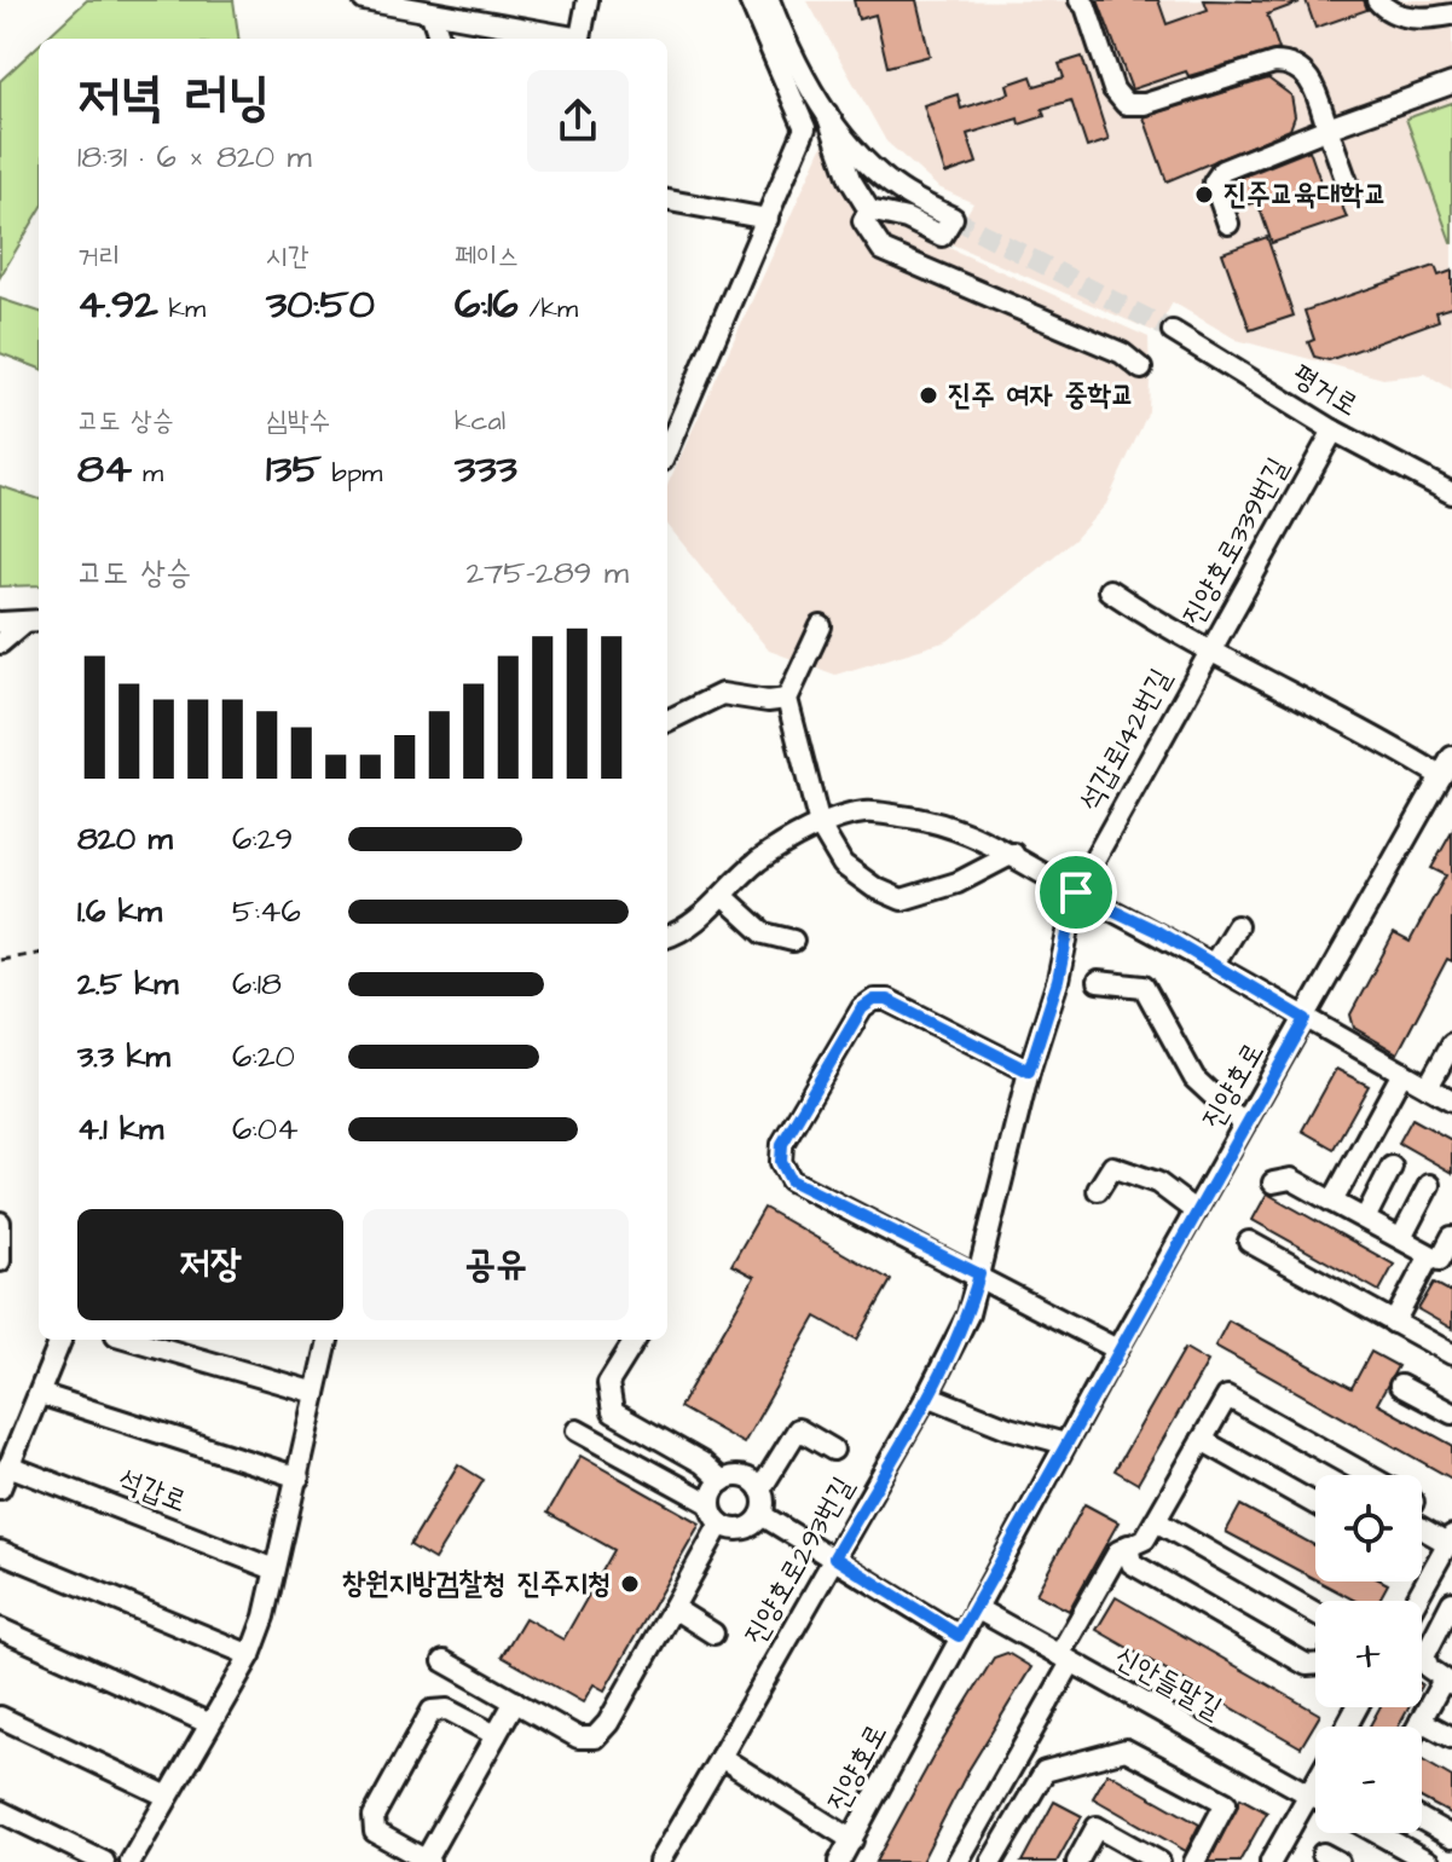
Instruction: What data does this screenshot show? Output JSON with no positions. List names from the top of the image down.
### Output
{
  "streets": {
    "street": [
      "평거로",
      "진양호로339번길",
      "석갑로142번길",
      "진양호로",
      "석갑로",
      "진양호로293번길",
      "신안들말길"
    ]
  },
  "crossings": [
    ["평거로", "진양호로339번길"],
    ["진양호로339번길", "석갑로142번길"],
    ["진양호로339번길", "진양호로"],
    ["석갑로142번길", "진양호로293번길"],
    ["진양호로", "신안들말길"]
  ],
  "places": ["진주교육대학교", "진주 여자 중학교", "창원지방검찰청 진주지청"],
  "page": {
    "heading": ["저녁 러닝", "18:31 · 6 × 820 m"],
    "stats": [
      ["거리", "4.92 km"],
      ["시간", "30:50"],
      ["페이스", "6:16 /km"],
      ["고도 상승", "84 m"],
      ["심박수", "135 bpm"],
      ["kcal", "333"]
    ],
    "chart": ["고도 상승", "275–289 m"],
    "list": [
      {
        "name": "820 m",
        "note": "6:29"
      },
      {
        "name": "1.6 km",
        "note": "5:46"
      },
      {
        "name": "2.5 km",
        "note": "6:18"
      },
      {
        "name": "3.3 km",
        "note": "6:20"
      },
      {
        "name": "4.1 km",
        "note": "6:04"
      }
    ],
    "buttons": ["저장", "공유"],
    "map_buttons": ["+", "−"]
  }
}
